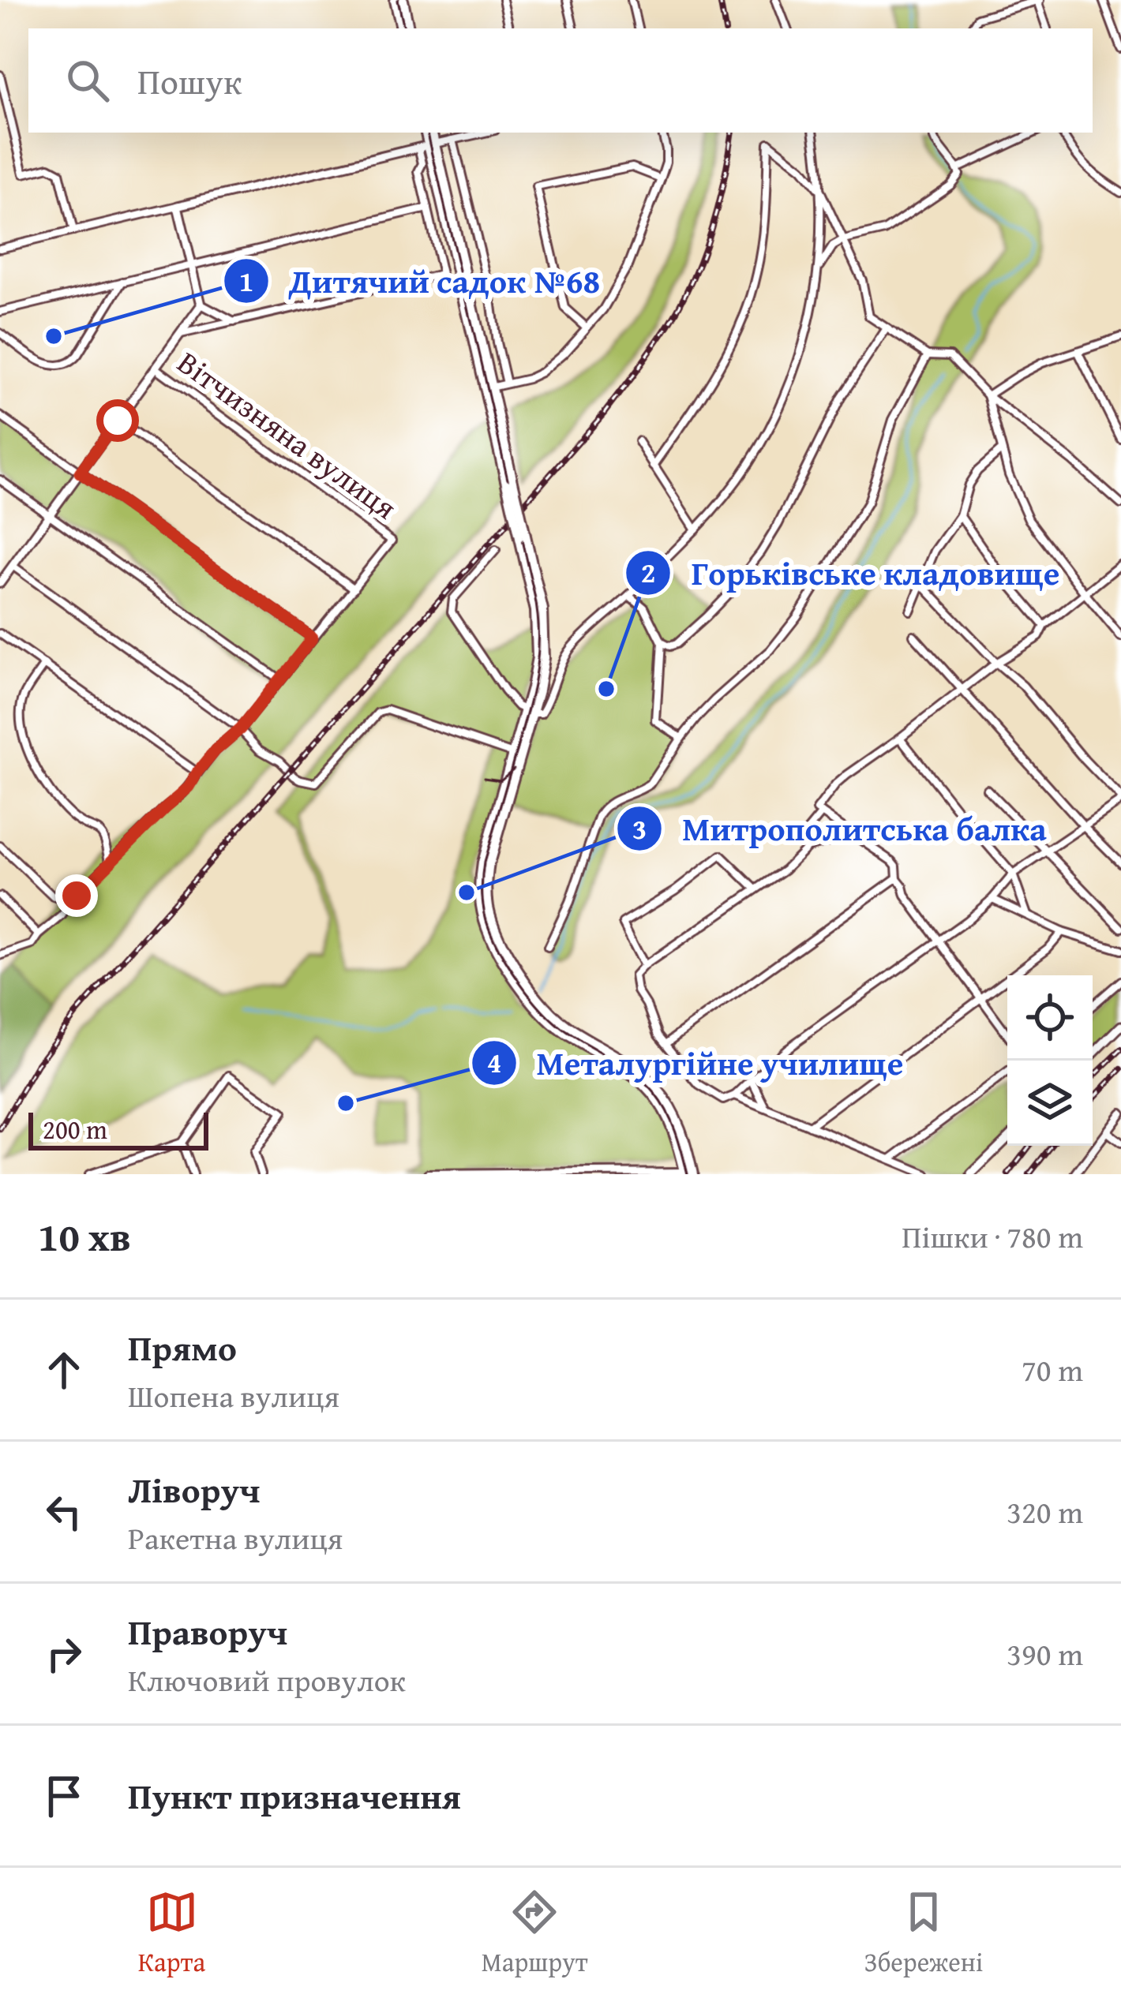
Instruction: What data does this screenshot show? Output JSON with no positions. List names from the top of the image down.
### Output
{
  "streets": {
    "street": ["Вітчизняна вулиця"]
  },
  "places": [
    "Дитячий садок №68",
    "Горьківське кладовище",
    "Митрополитська балка",
    "Металургійне училище"
  ],
  "scale_bar": "200 m",
  "page": {
    "search": "Пошук",
    "scale": "200 m",
    "heading": ["10 хв", "Пішки · 780 m"],
    "list": [
      ["Прямо", "Шопена вулиця", "70 m"],
      ["Ліворуч", "Ракетна вулиця", "320 m"],
      ["Праворуч", "Ключовий провулок", "390 m"],
      "Пункт призначення"
    ],
    "nav": ["Карта", "Маршрут", "Збережені"]
  }
}
